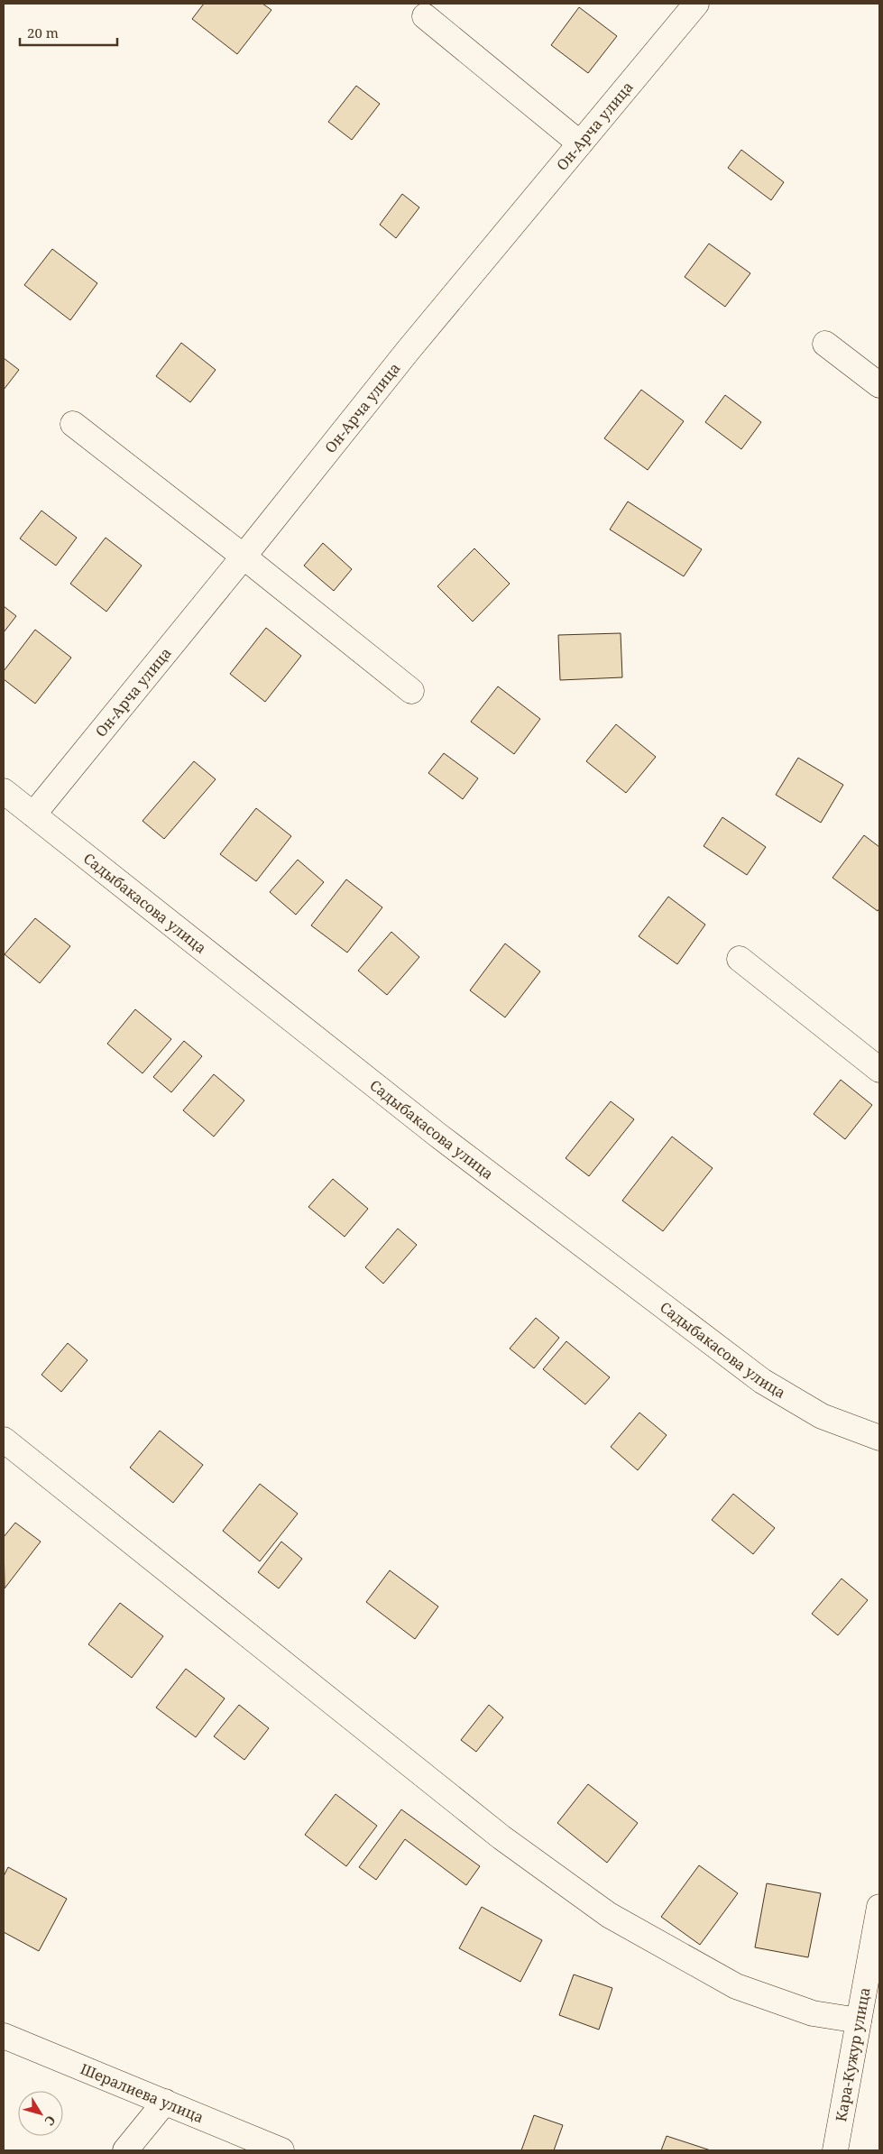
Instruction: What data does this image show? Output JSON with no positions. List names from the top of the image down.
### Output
{
  "streets": {
    "street": [
      "Он-Арча улица",
      "Садыбакасова улица",
      "Кара-Кужур улица",
      "Шералиева улица"
    ]
  },
  "crossings": [
    ["Он-Арча улица", "Садыбакасова улица"]
  ],
  "scale_bar": "20 m",
  "north": "bottom right"
}
